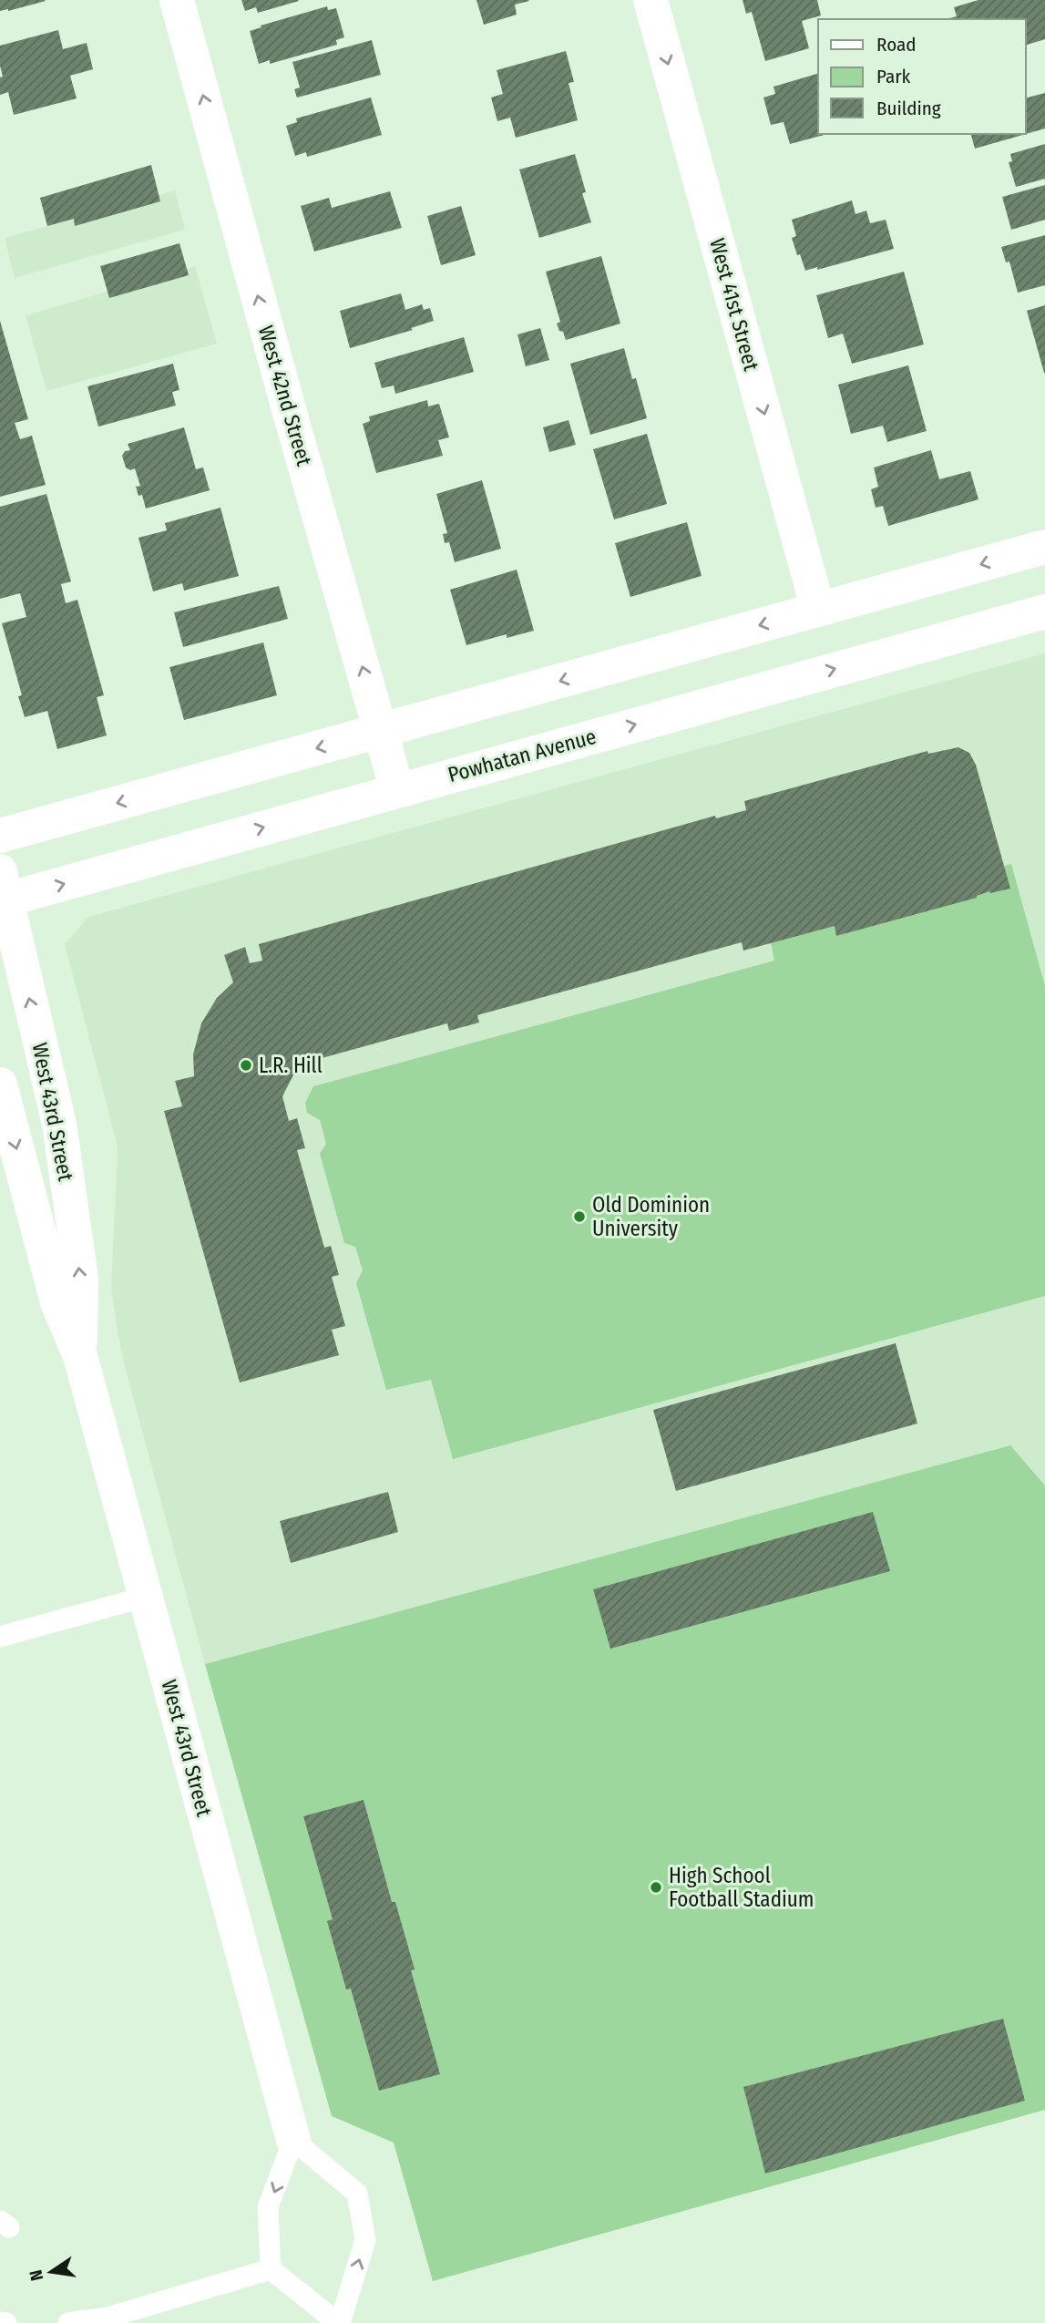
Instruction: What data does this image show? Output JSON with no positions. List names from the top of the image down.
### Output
{
  "streets": {
    "street": [
      "West 41st Street",
      "West 42nd Street",
      "Powhatan Avenue",
      "West 43rd Street"
    ]
  },
  "crossings": [
    ["West 42nd Street", "Powhatan Avenue"],
    ["Powhatan Avenue", "West 43rd Street"]
  ],
  "one_way": ["West 41st Street", "West 42nd Street"],
  "places": ["L.R. Hill", "Old Dominion University", "High School Football Stadium"],
  "legend": ["Road", "Park", "Building"],
  "north": "left"
}
